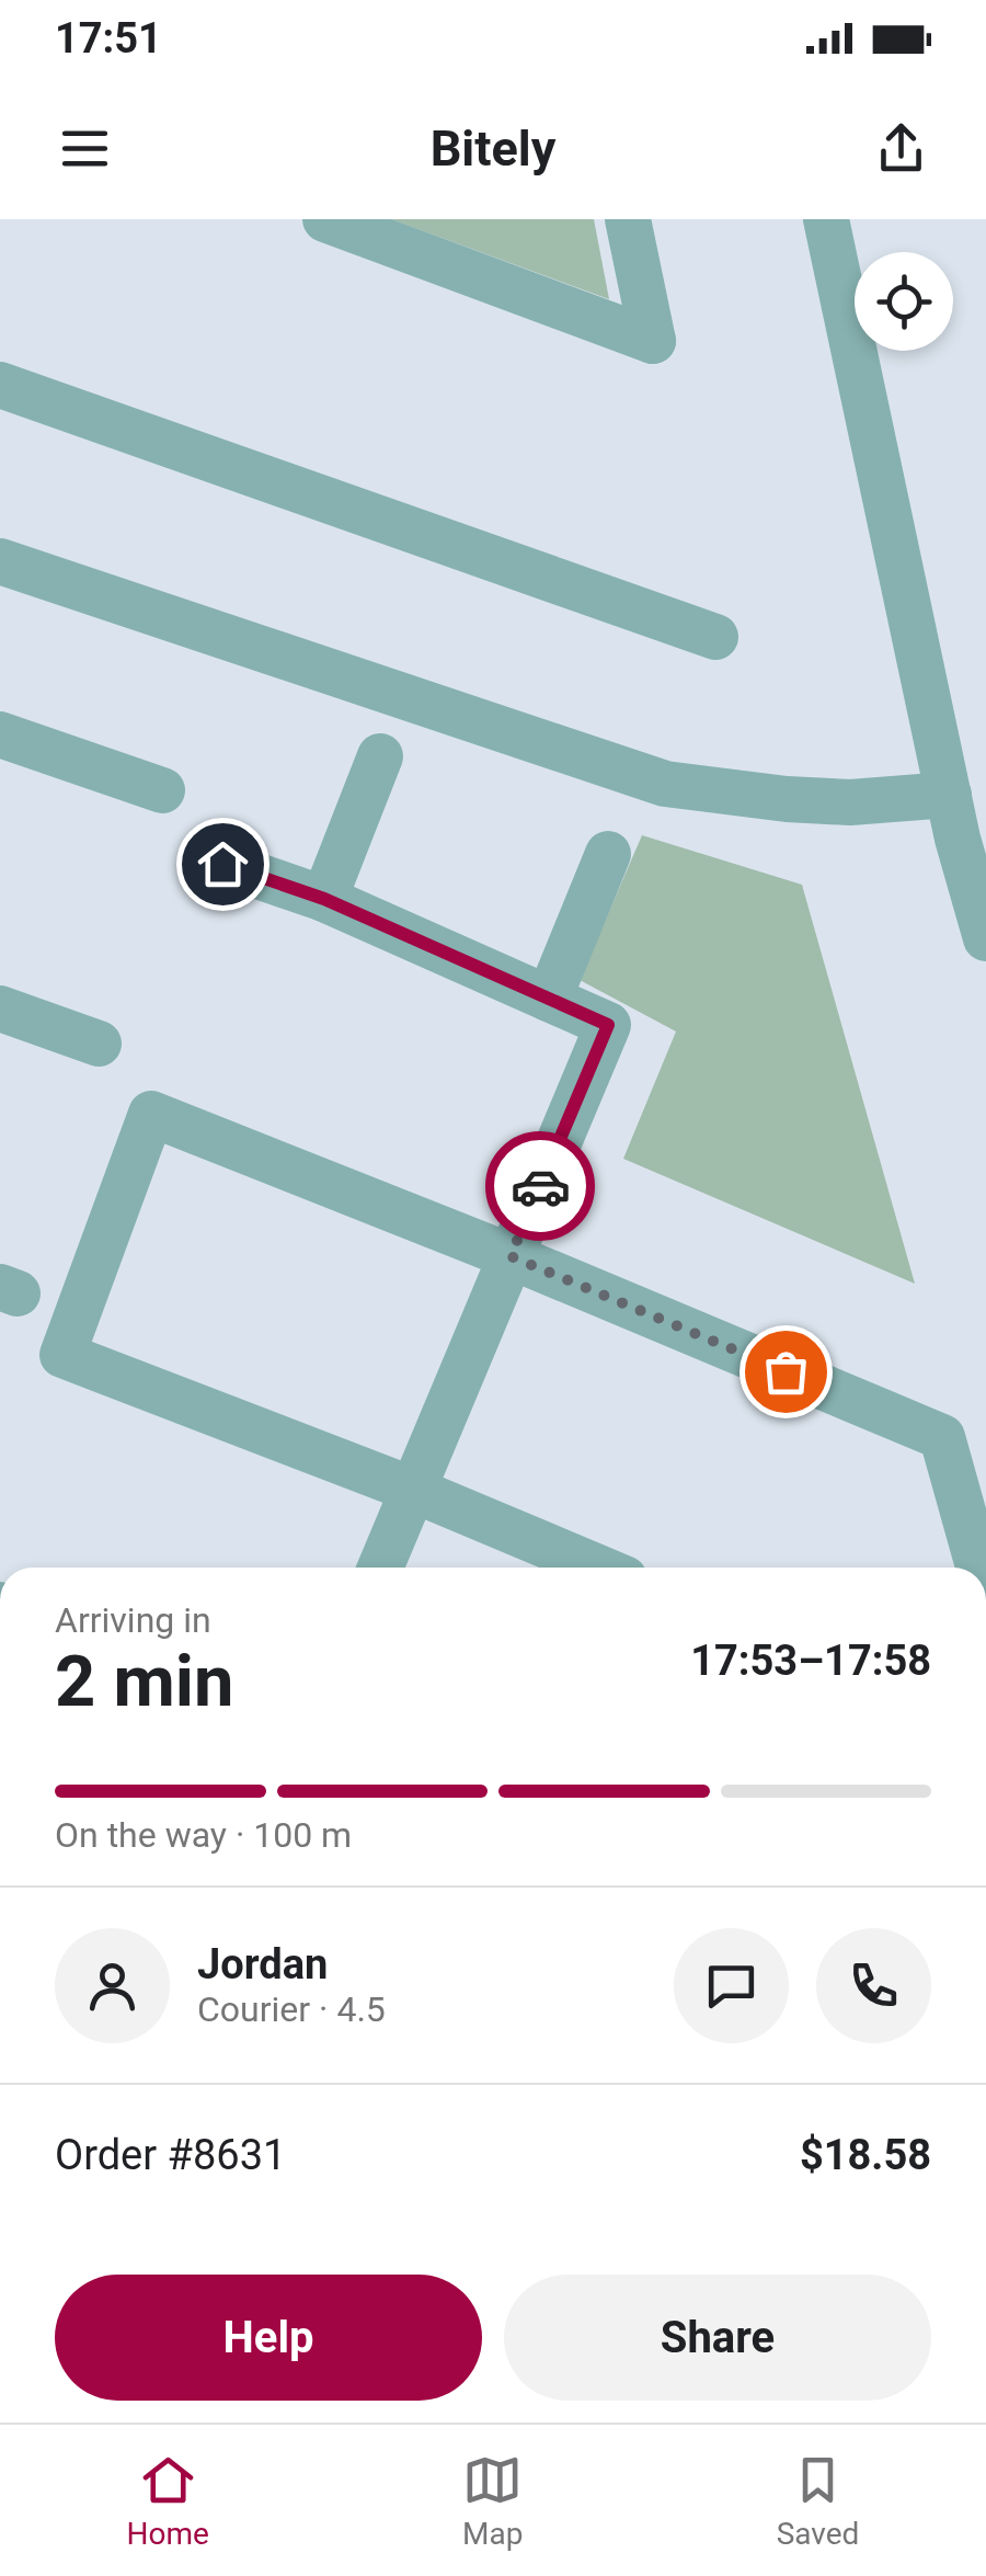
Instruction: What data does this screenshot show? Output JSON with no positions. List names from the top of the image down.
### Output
{
  "page": {
    "status": "17:51",
    "header": "Bitely",
    "heading": ["2 min", "Arriving in", "17:53–17:58"],
    "panel": [
      "Jordan",
      "Courier · 4.5",
      "Order #8631",
      "$18.58"
    ],
    "bar": "On the way · 100 m",
    "buttons": ["Help", "Share"],
    "tabs": ["Home", "Map", "Saved"]
  }
}
